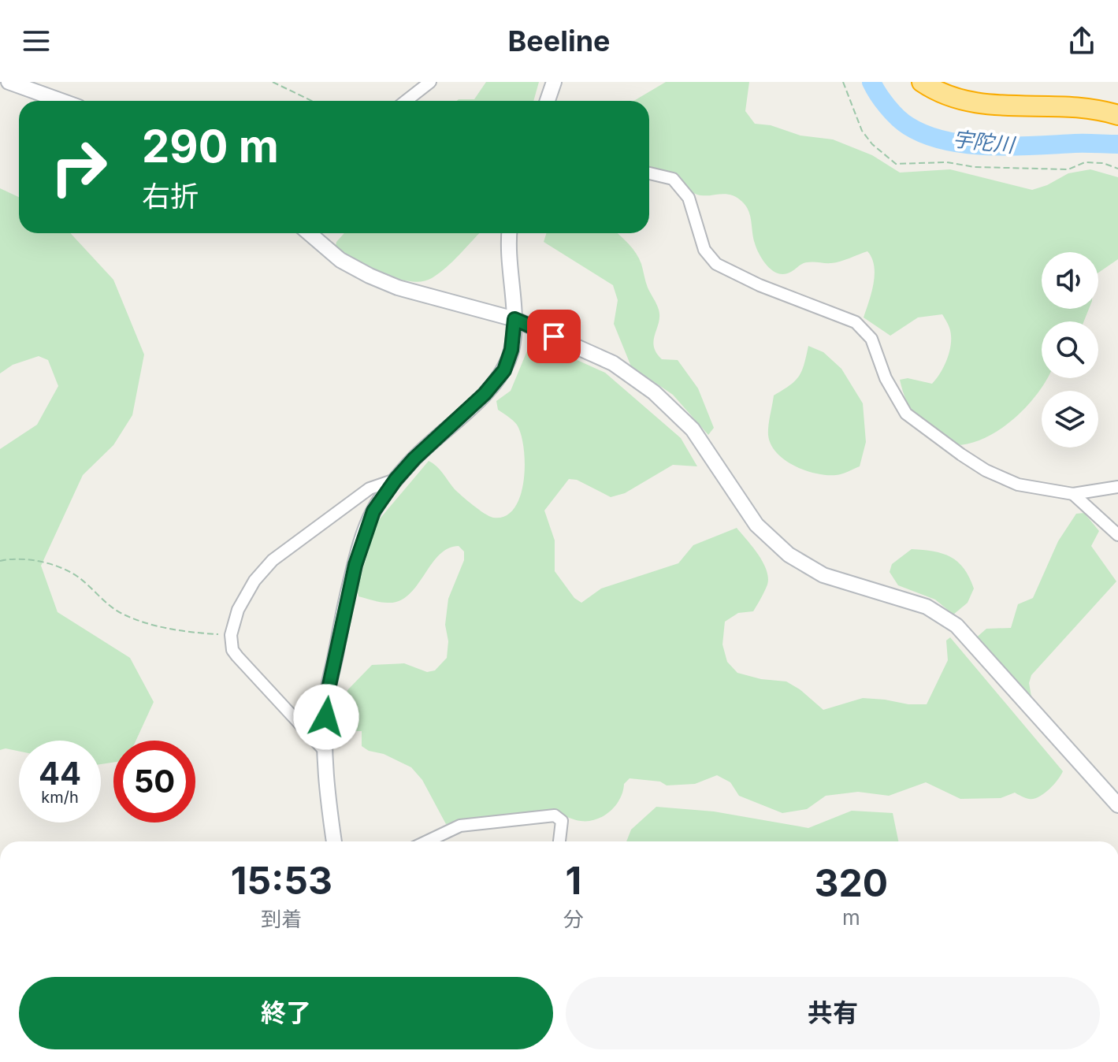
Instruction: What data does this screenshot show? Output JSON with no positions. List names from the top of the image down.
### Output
{
  "water": ["宇陀川"],
  "page": {
    "header": "Beeline",
    "turn": ["290 m", "右折"],
    "speed": "44 km/h",
    "limit": "50",
    "eta": [
      "15:53",
      "到着",
      "1",
      "分",
      "320",
      "m"
    ],
    "buttons": ["終了", "共有"]
  }
}
